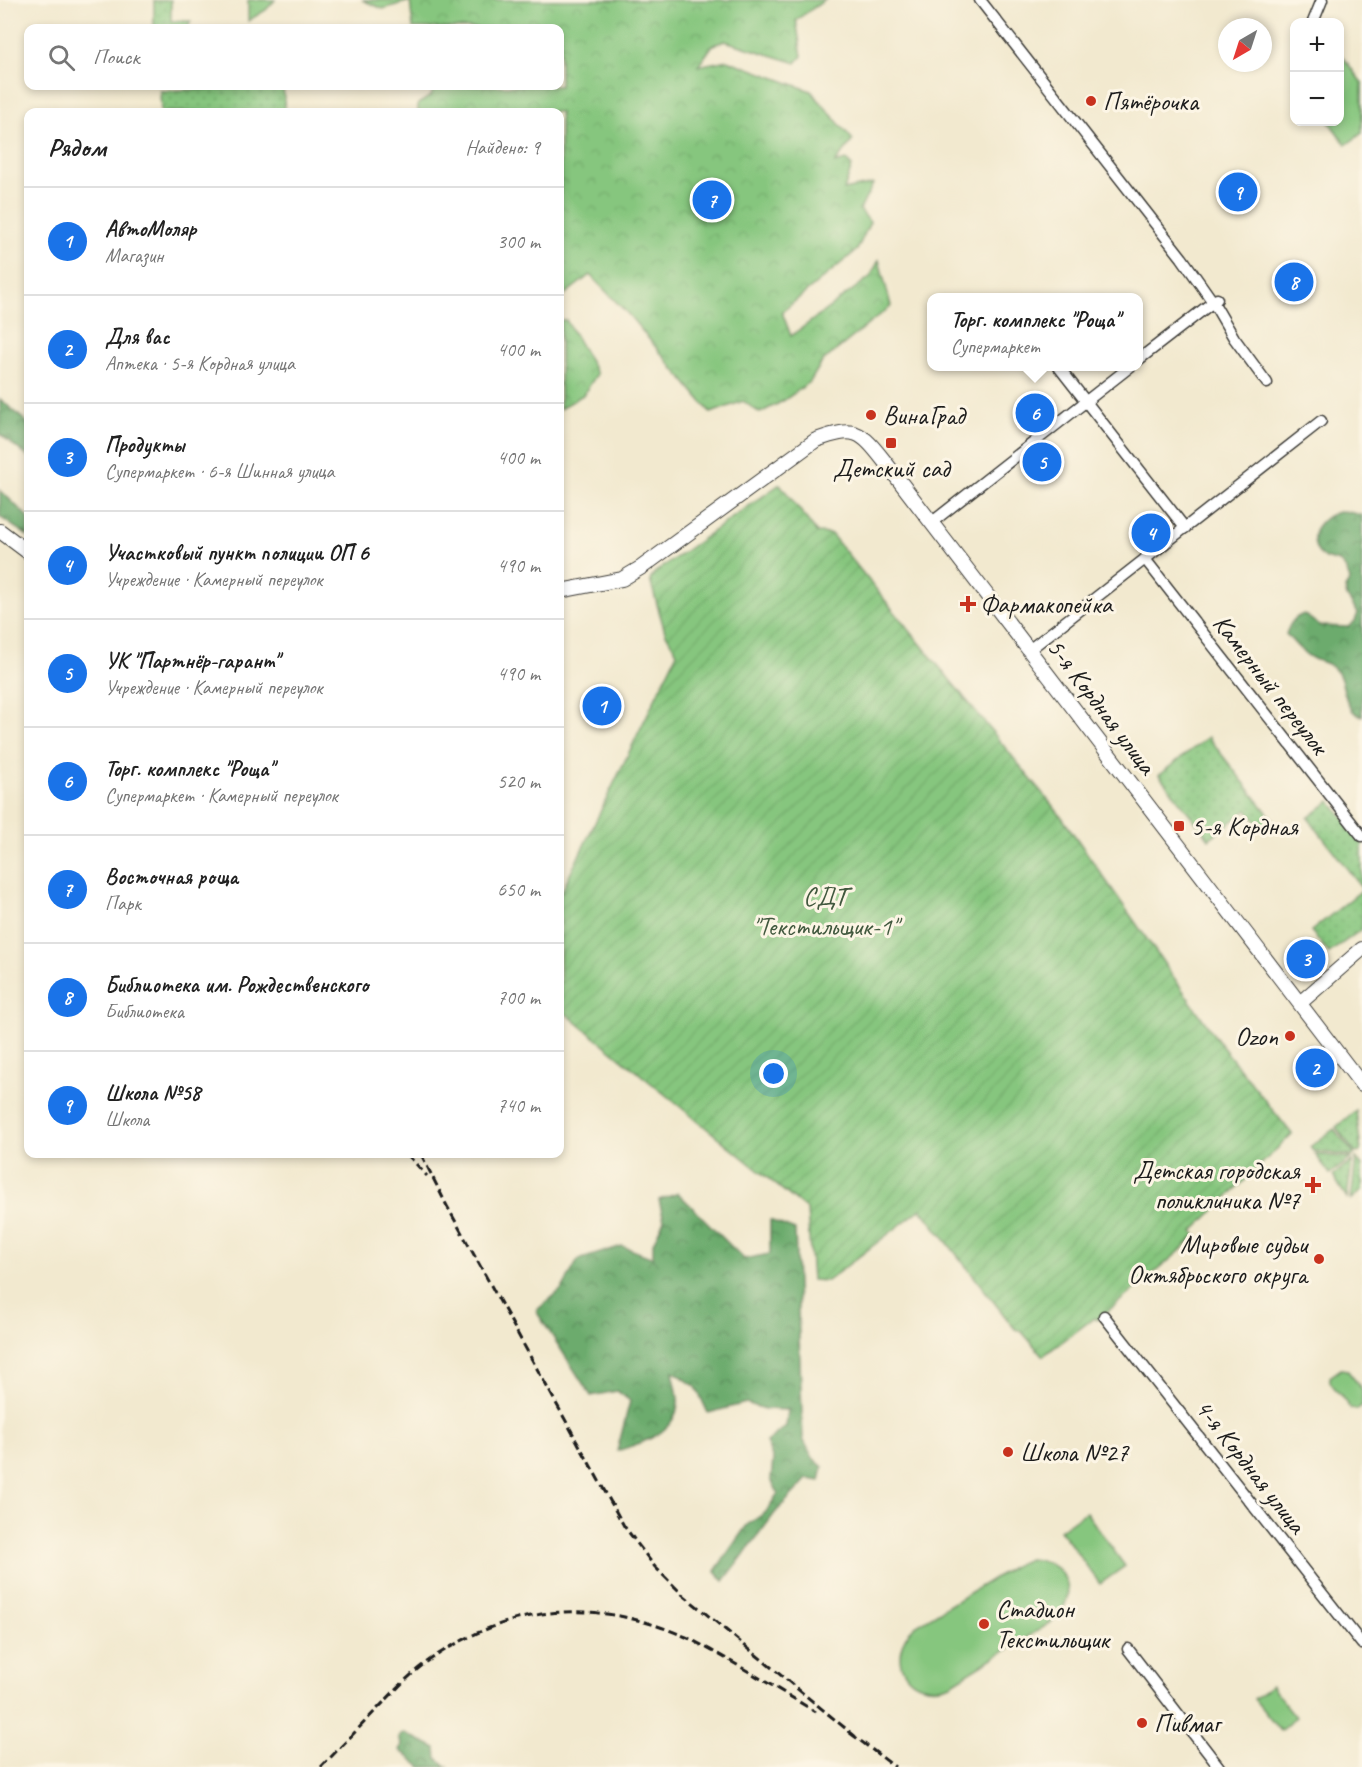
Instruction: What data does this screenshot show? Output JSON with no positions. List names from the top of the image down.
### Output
{
  "streets": {
    "main road": ["5-я Кордная улица"],
    "street": ["Камерный переулок", "4-я Кордная улица"]
  },
  "parks": ["СДТ \"Текстильщик-1\""],
  "places": {
    "other": [
      "Пятёрочка",
      "ВинаГрад",
      "Ozon",
      "Мировые судьи Октябрьского округа",
      "Школа №27",
      "Стадион Текстильщик",
      "Пивмаг"
    ],
    "transit": ["Детский сад", "5-я Кордная"],
    "health": ["Фармакопейка", "Детская городская поликлиника №7"]
  },
  "north": "bottom left",
  "page": {
    "map_buttons": ["+", "−"],
    "search": "Поиск",
    "heading": ["Рядом", "Найдено: 9"],
    "pins": [
      "9",
      "7",
      "8",
      "6",
      "5",
      "4",
      "1",
      "3",
      "2"
    ],
    "list": [
      {
        "mark": "1",
        "name": "АвтоМоляр",
        "note": "Магазин",
        "value": "300 m"
      },
      {
        "mark": "2",
        "name": "Для вас",
        "note": "Аптека · 5-я Кордная улица",
        "value": "400 m"
      },
      {
        "mark": "3",
        "name": "Продукты",
        "note": "Супермаркет · 6-я Шинная улица",
        "value": "400 m"
      },
      {
        "mark": "4",
        "name": "Участковый пункт полиции ОП 6",
        "note": "Учреждение · Камерный переулок",
        "value": "490 m"
      },
      {
        "mark": "5",
        "name": "УК \"Партнёр-гарант\"",
        "note": "Учреждение · Камерный переулок",
        "value": "490 m"
      },
      {
        "mark": "6",
        "name": "Торг. комплекс \"Роща\"",
        "note": "Супермаркет · Камерный переулок",
        "value": "520 m"
      },
      {
        "mark": "7",
        "name": "Восточная роща",
        "note": "Парк",
        "value": "650 m"
      },
      {
        "mark": "8",
        "name": "Библиотека им. Рождественского",
        "note": "Библиотека",
        "value": "700 m"
      },
      {
        "mark": "9",
        "name": "Школа №58",
        "note": "Школа",
        "value": "740 m"
      }
    ],
    "popup": ["Торг. комплекс \"Роща\"", "Супермаркет"]
  }
}
